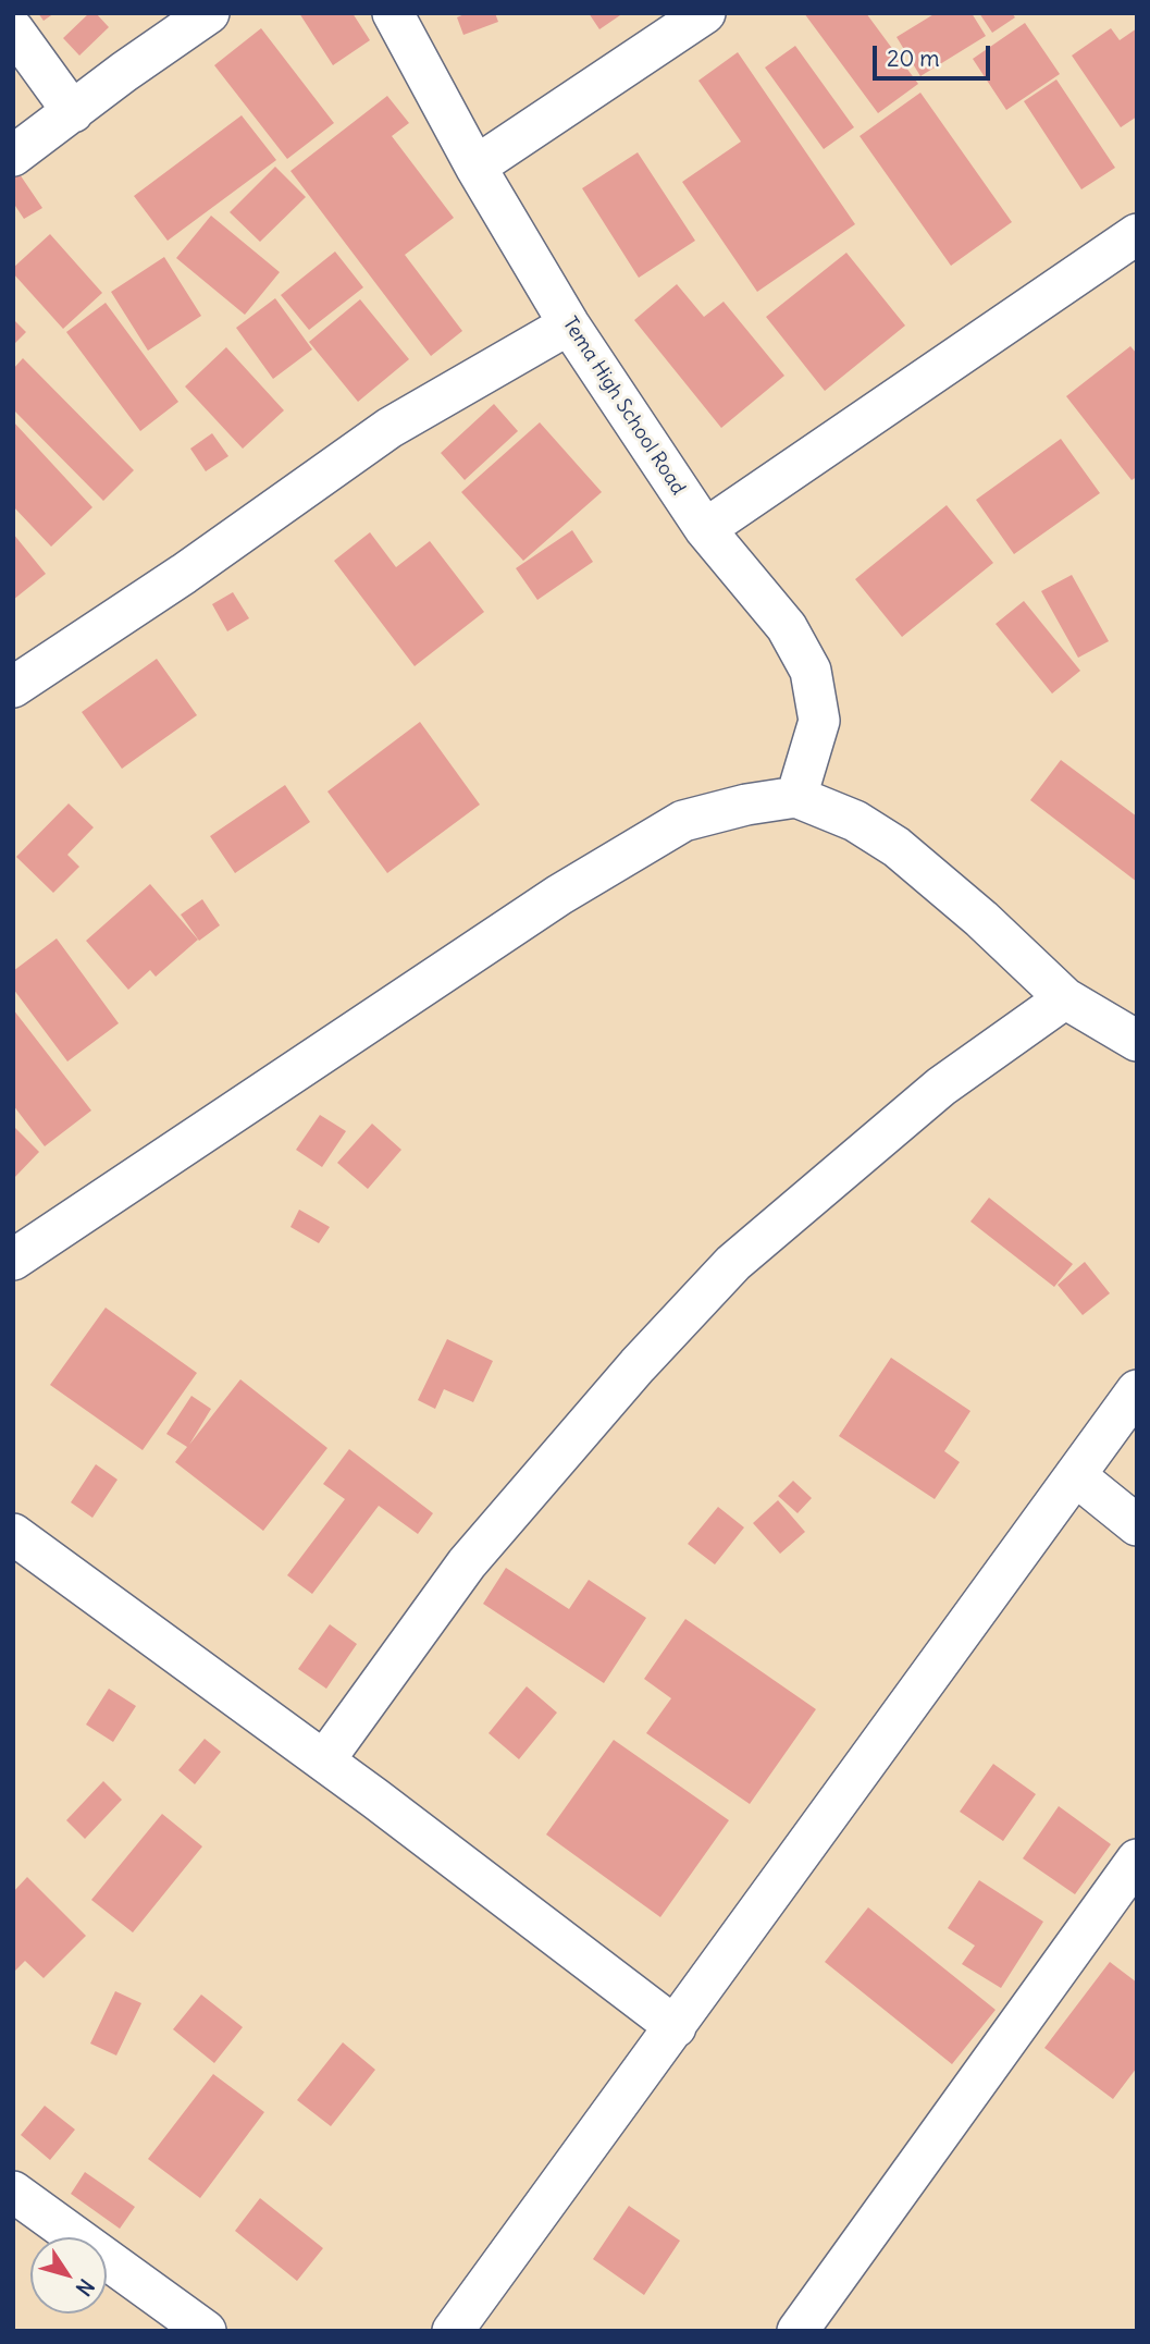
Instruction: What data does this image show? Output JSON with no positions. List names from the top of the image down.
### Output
{
  "streets": {
    "street": ["Tema High School Road"]
  },
  "scale_bar": "20 m",
  "north": "bottom right"
}
